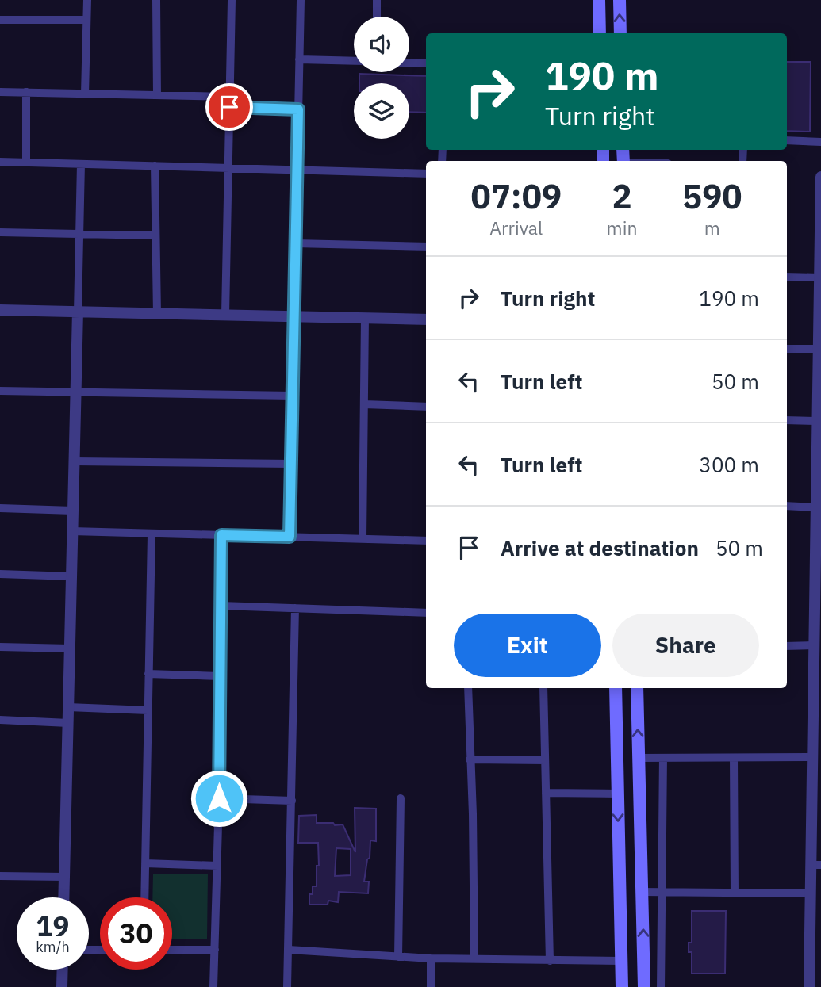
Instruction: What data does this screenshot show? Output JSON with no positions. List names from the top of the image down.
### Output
{
  "page": {
    "turn": ["190 m", "Turn right"],
    "eta": [
      "07:09",
      "Arrival",
      "2",
      "min",
      "590",
      "m"
    ],
    "list": [
      {
        "name": "Turn right",
        "value": "190 m"
      },
      {
        "name": "Turn left",
        "value": "50 m"
      },
      {
        "name": "Turn left",
        "value": "300 m"
      },
      {
        "name": "Arrive at destination",
        "value": "50 m"
      }
    ],
    "buttons": ["Exit", "Share"],
    "speed": "19 km/h",
    "limit": "30"
  }
}
